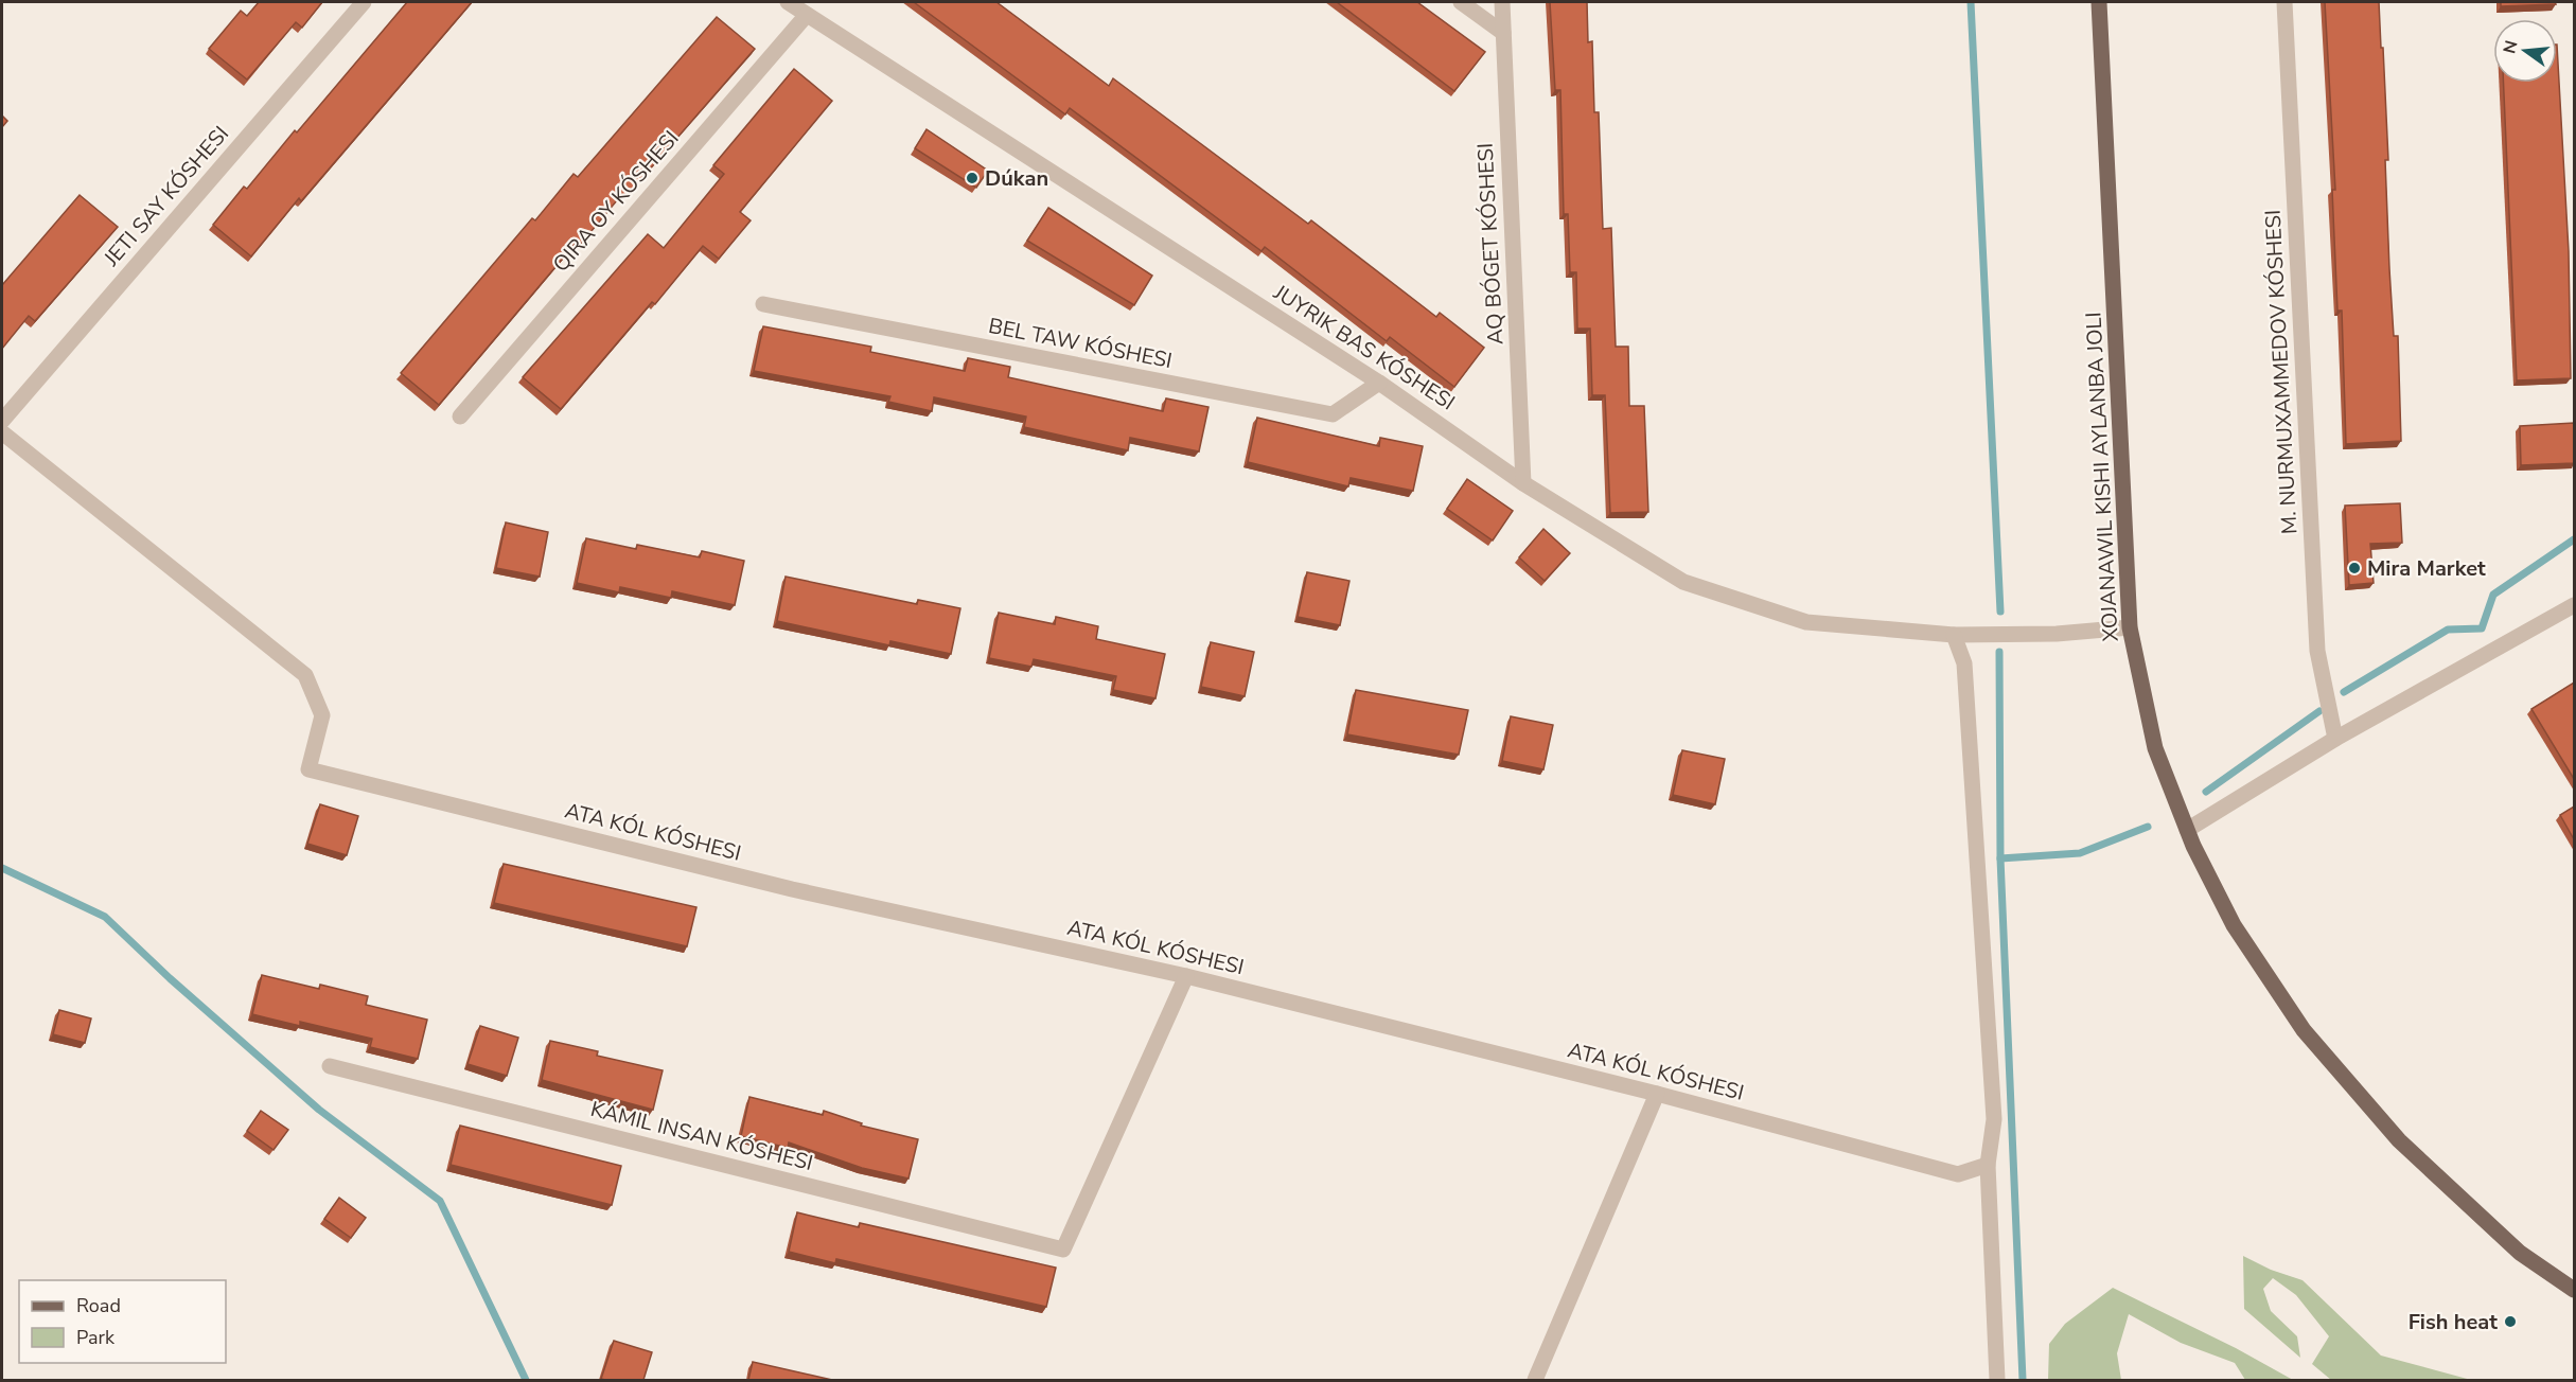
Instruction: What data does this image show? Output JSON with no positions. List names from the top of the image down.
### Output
{
  "streets": {
    "street": [
      "JETI SAY KÓSHESI",
      "AQ BÓGET KÓSHESI",
      "BEL TAW KÓSHESI",
      "JUYRIK BAS KÓSHESI",
      "M. NURMUXAMMEDOV KÓSHESI",
      "ATA KÓL KÓSHESI",
      "KÁMIL INSAN KÓSHESI"
    ]
  },
  "crossings": [
    ["AQ BÓGET KÓSHESI", "JUYRIK BAS KÓSHESI"],
    ["BEL TAW KÓSHESI", "JUYRIK BAS KÓSHESI"],
    ["ATA KÓL KÓSHESI", "KÁMIL INSAN KÓSHESI"]
  ],
  "places": ["Dúkan", "Mira Market", "Fish heat"],
  "legend": ["Road", "Park"],
  "north": "left"
}
